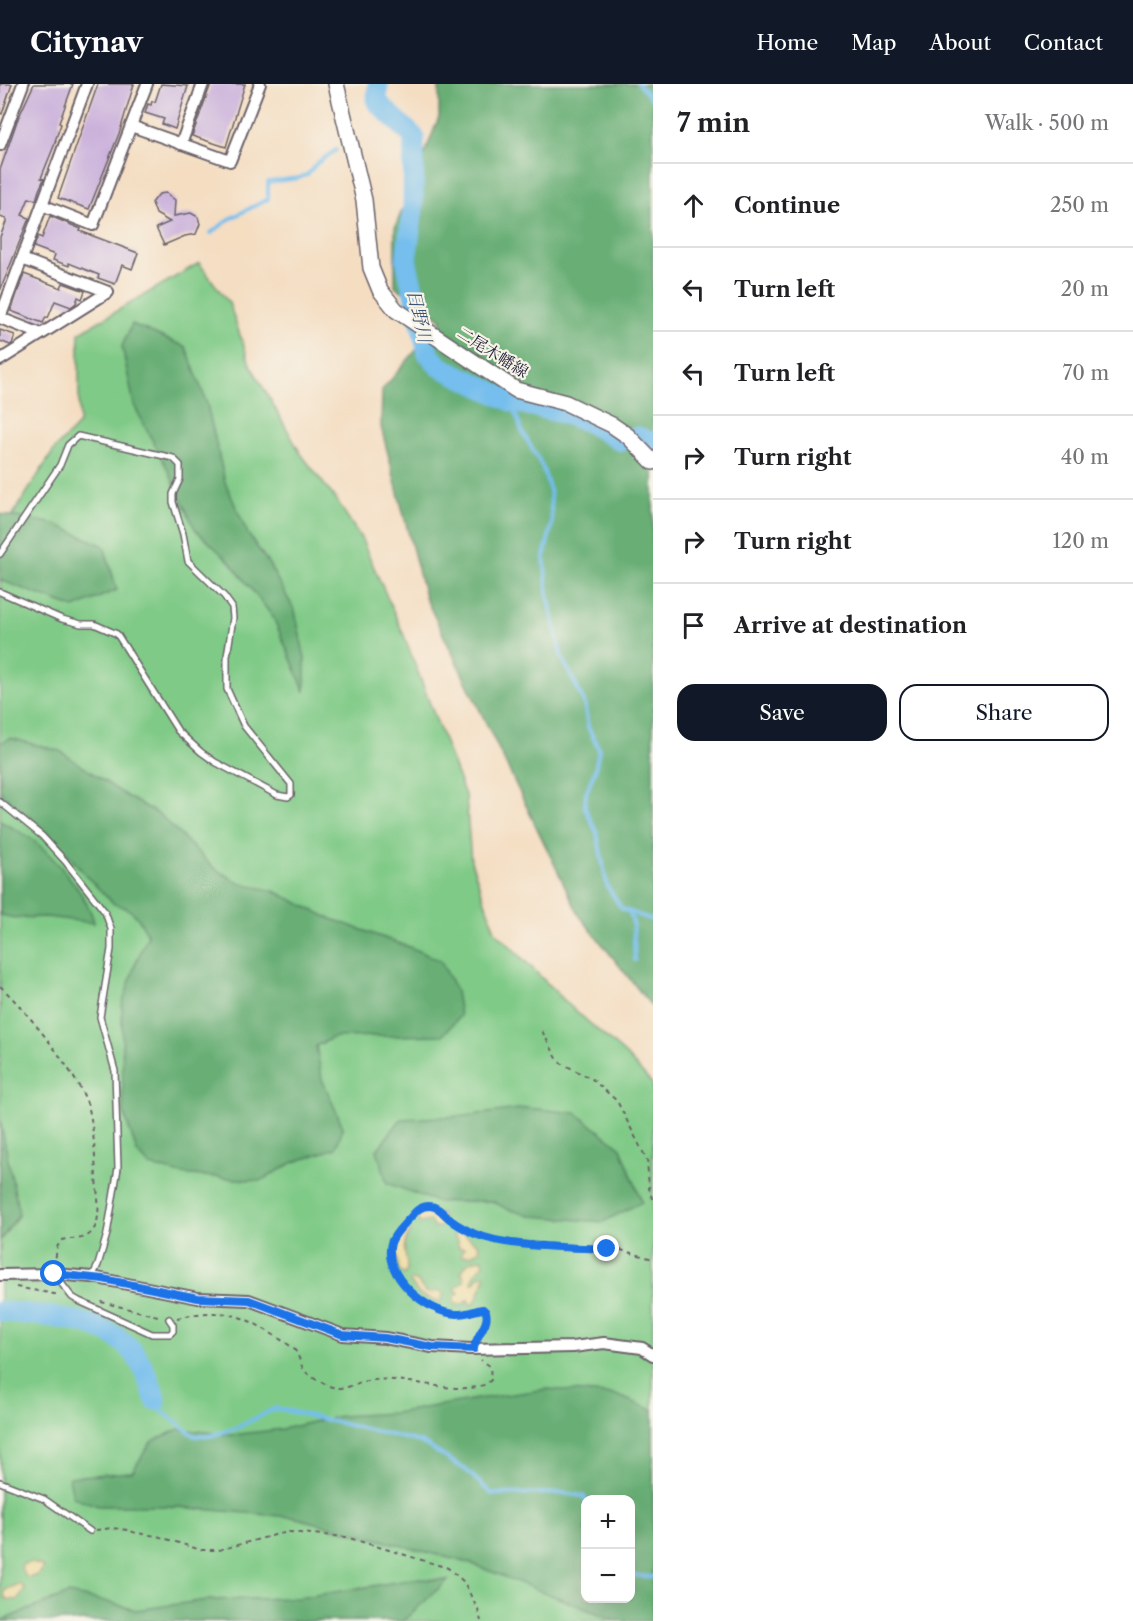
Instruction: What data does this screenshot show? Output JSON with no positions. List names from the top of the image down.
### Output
{
  "streets": {
    "main road": ["二尾木幡線"]
  },
  "water": ["日野川"],
  "page": {
    "header": "Citynav",
    "nav": [
      "Home",
      "Map",
      "About",
      "Contact"
    ],
    "heading": ["7 min", "Walk · 500 m"],
    "list": [
      ["Continue", "250 m"],
      ["Turn left", "20 m"],
      ["Turn left", "70 m"],
      ["Turn right", "40 m"],
      ["Turn right", "120 m"],
      "Arrive at destination"
    ],
    "buttons": ["Save", "Share"],
    "map_buttons": ["+", "−"]
  }
}
